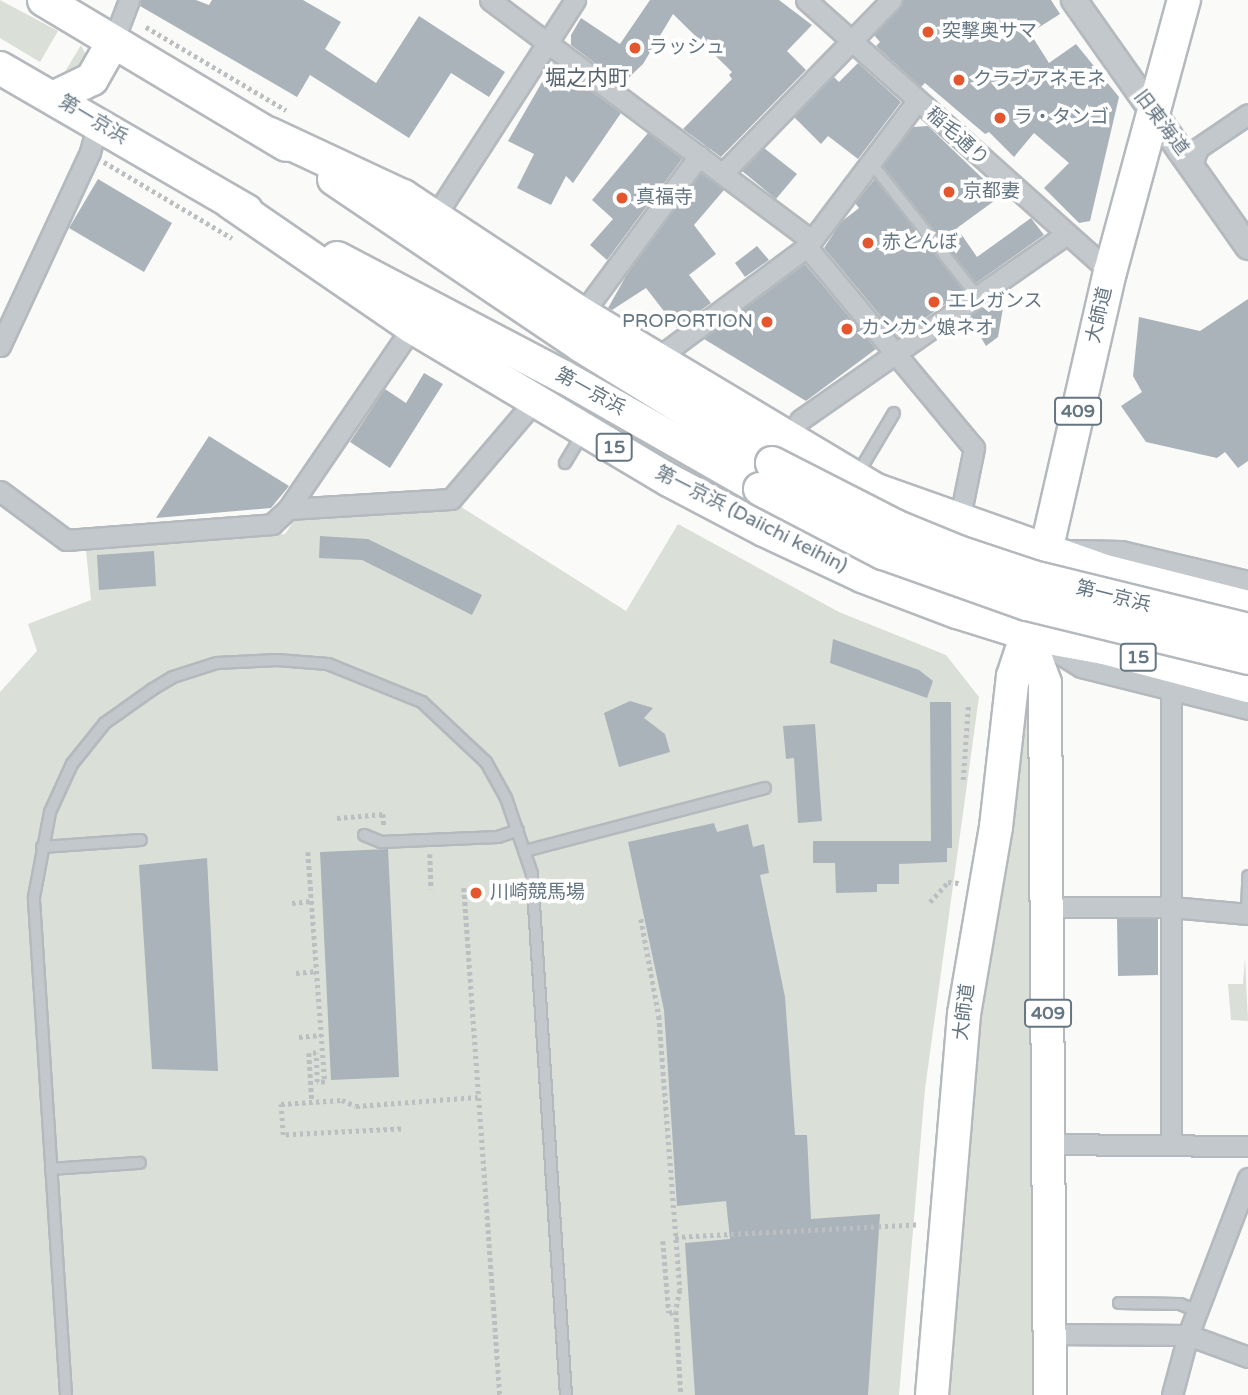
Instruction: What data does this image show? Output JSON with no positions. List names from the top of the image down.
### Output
{
  "streets": {
    "highway": [
      "第一京浜",
      "大師道",
      "409",
      "15",
      "第一京浜 (Daiichi keihin)"
    ],
    "street": ["旧東海道", "稲毛通り"]
  },
  "crossings": [
    ["第一京浜", "第一京浜 (Daiichi keihin)"],
    ["旧東海道", "大師道"],
    ["稲毛通り", "大師道"],
    ["大師道", "409"],
    ["大師道", "第一京浜 (Daiichi keihin)"],
    ["409", "第一京浜 (Daiichi keihin)"]
  ],
  "districts": ["堀之内町"],
  "places": [
    "突撃奥サマ",
    "ラッシュ",
    "クラブアネモネ",
    "ラ・タンゴ",
    "京都妻",
    "真福寺",
    "赤とんぼ",
    "エレガンス",
    "PROPORTION",
    "カンカン娘ネオ",
    "川崎競馬場"
  ]
}
